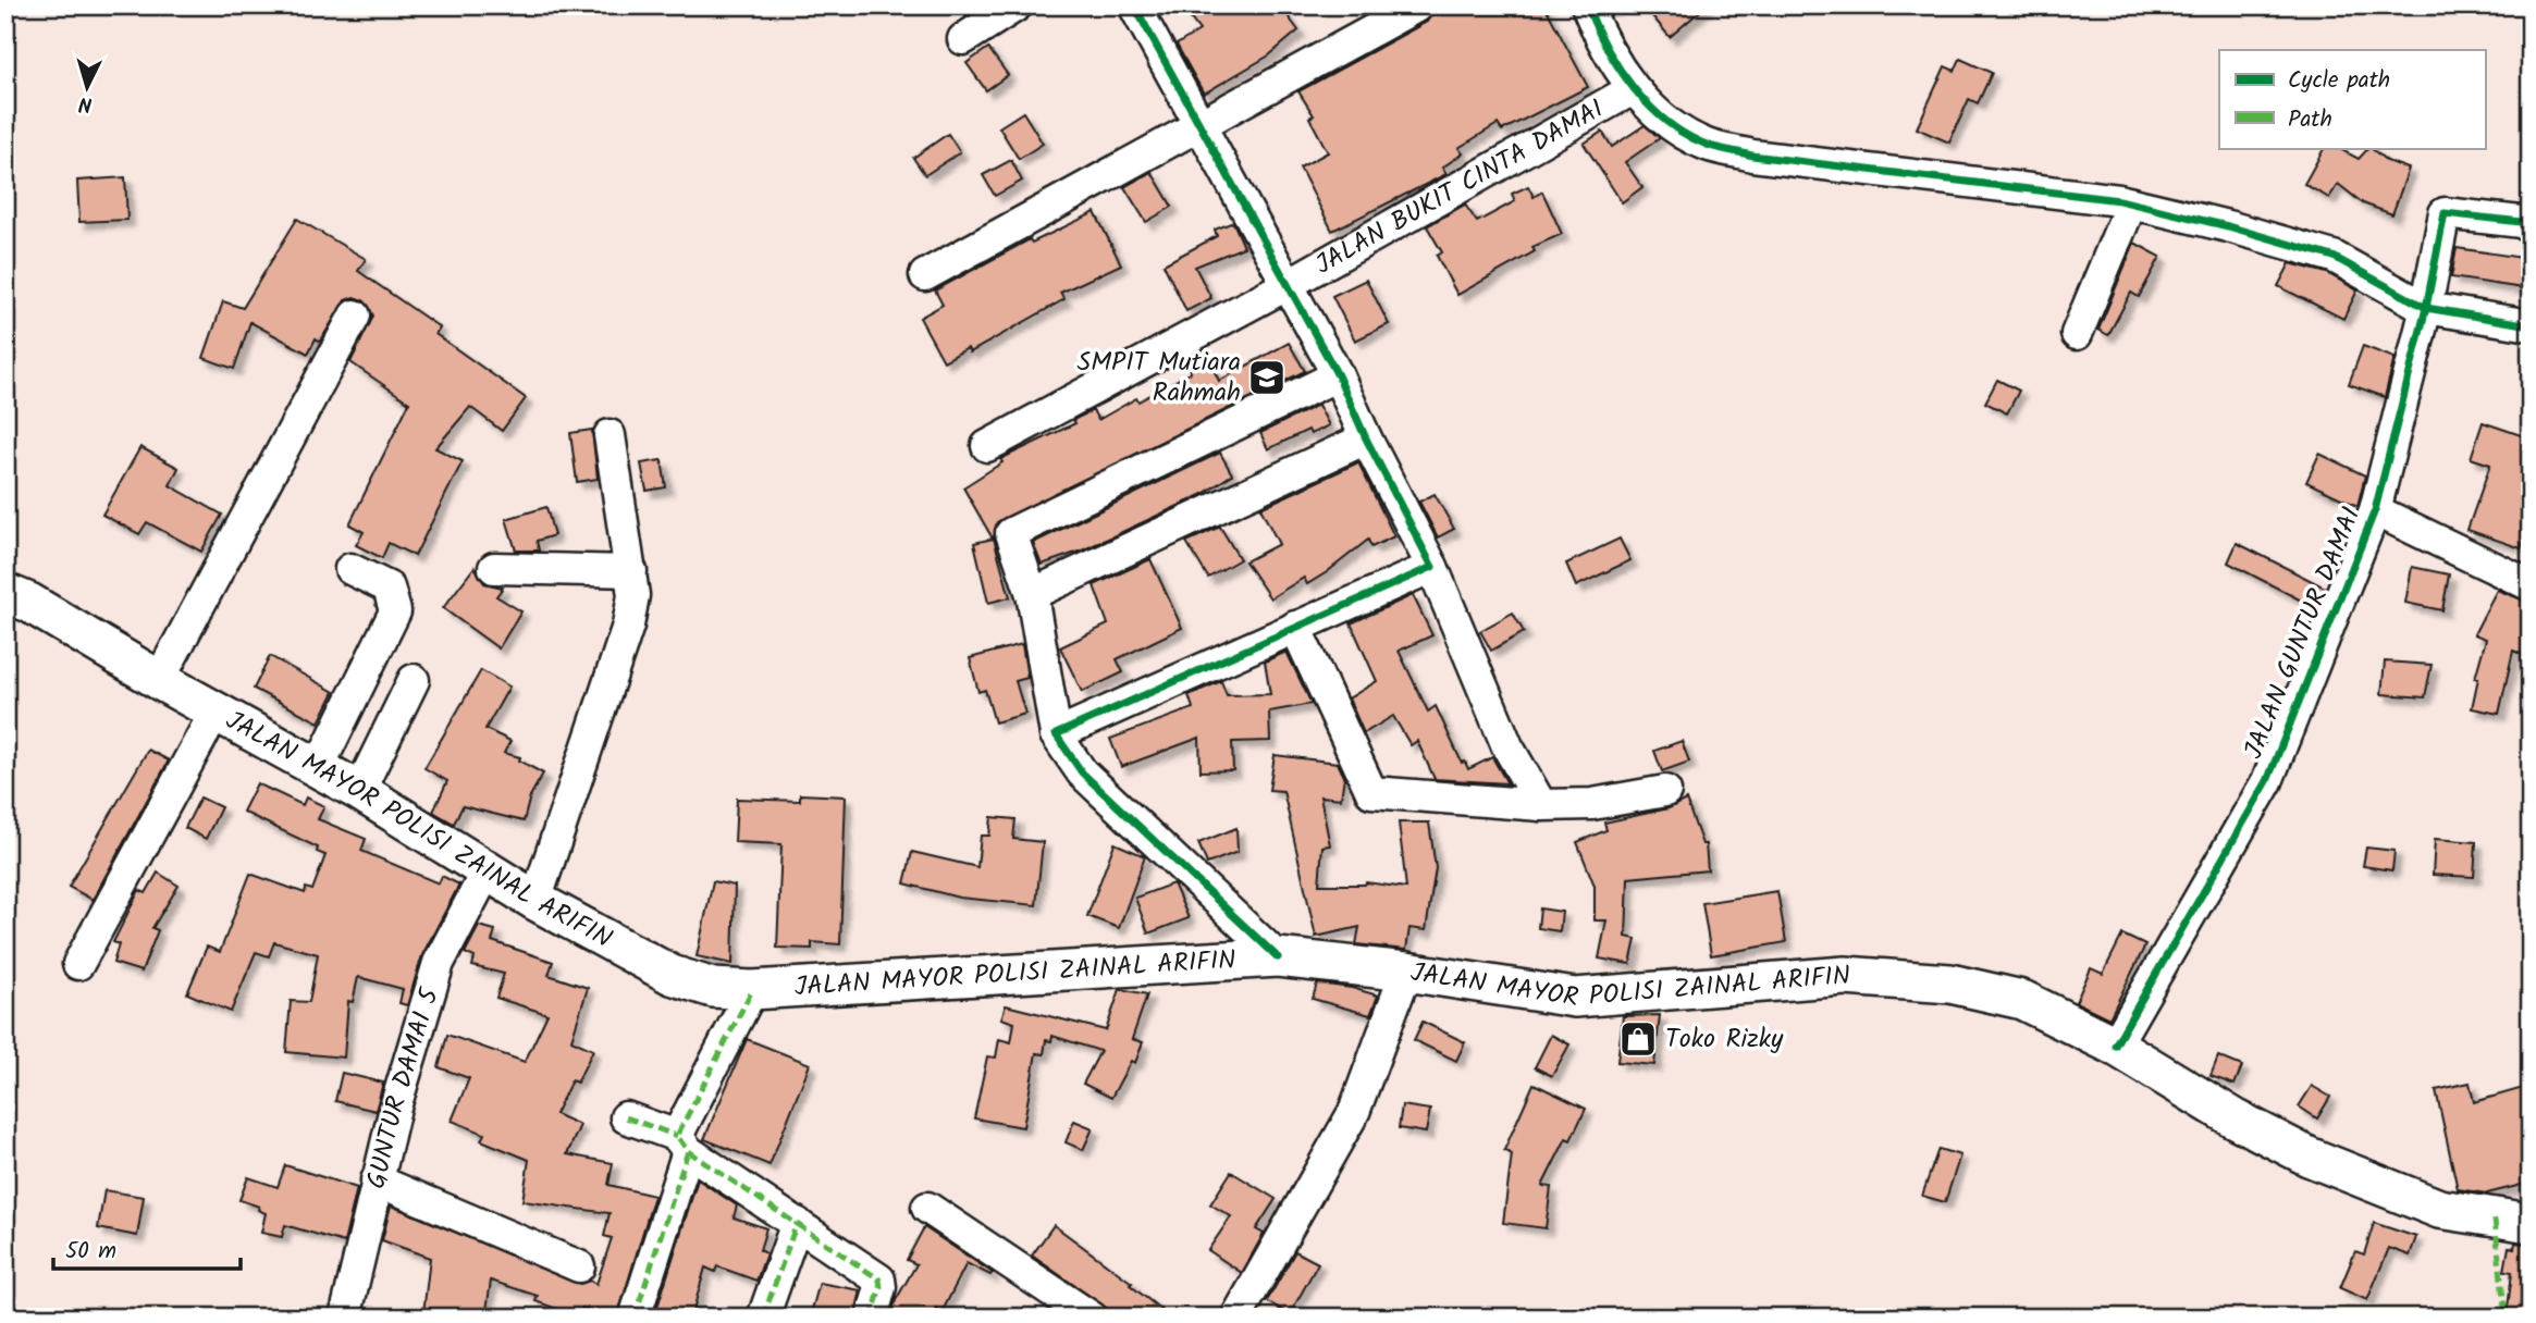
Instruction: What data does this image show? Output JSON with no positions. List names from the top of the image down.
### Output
{
  "streets": {
    "main road": ["JALAN MAYOR POLISI ZAINAL ARIFIN"],
    "street": ["JALAN BUKIT CINTA DAMAI", "JALAN GUNTUR DAMAI", "GUNTUR DAMAI 5"]
  },
  "crossings": [
    ["JALAN GUNTUR DAMAI", "JALAN MAYOR POLISI ZAINAL ARIFIN"],
    ["JALAN MAYOR POLISI ZAINAL ARIFIN", "GUNTUR DAMAI 5"]
  ],
  "places": {
    "school or university": ["SMPIT Mutiara Rahmah"],
    "shop": ["Toko Rizky"]
  },
  "legend": ["Cycle path", "Path"],
  "scale_bar": "50 m",
  "north": "bottom"
}
